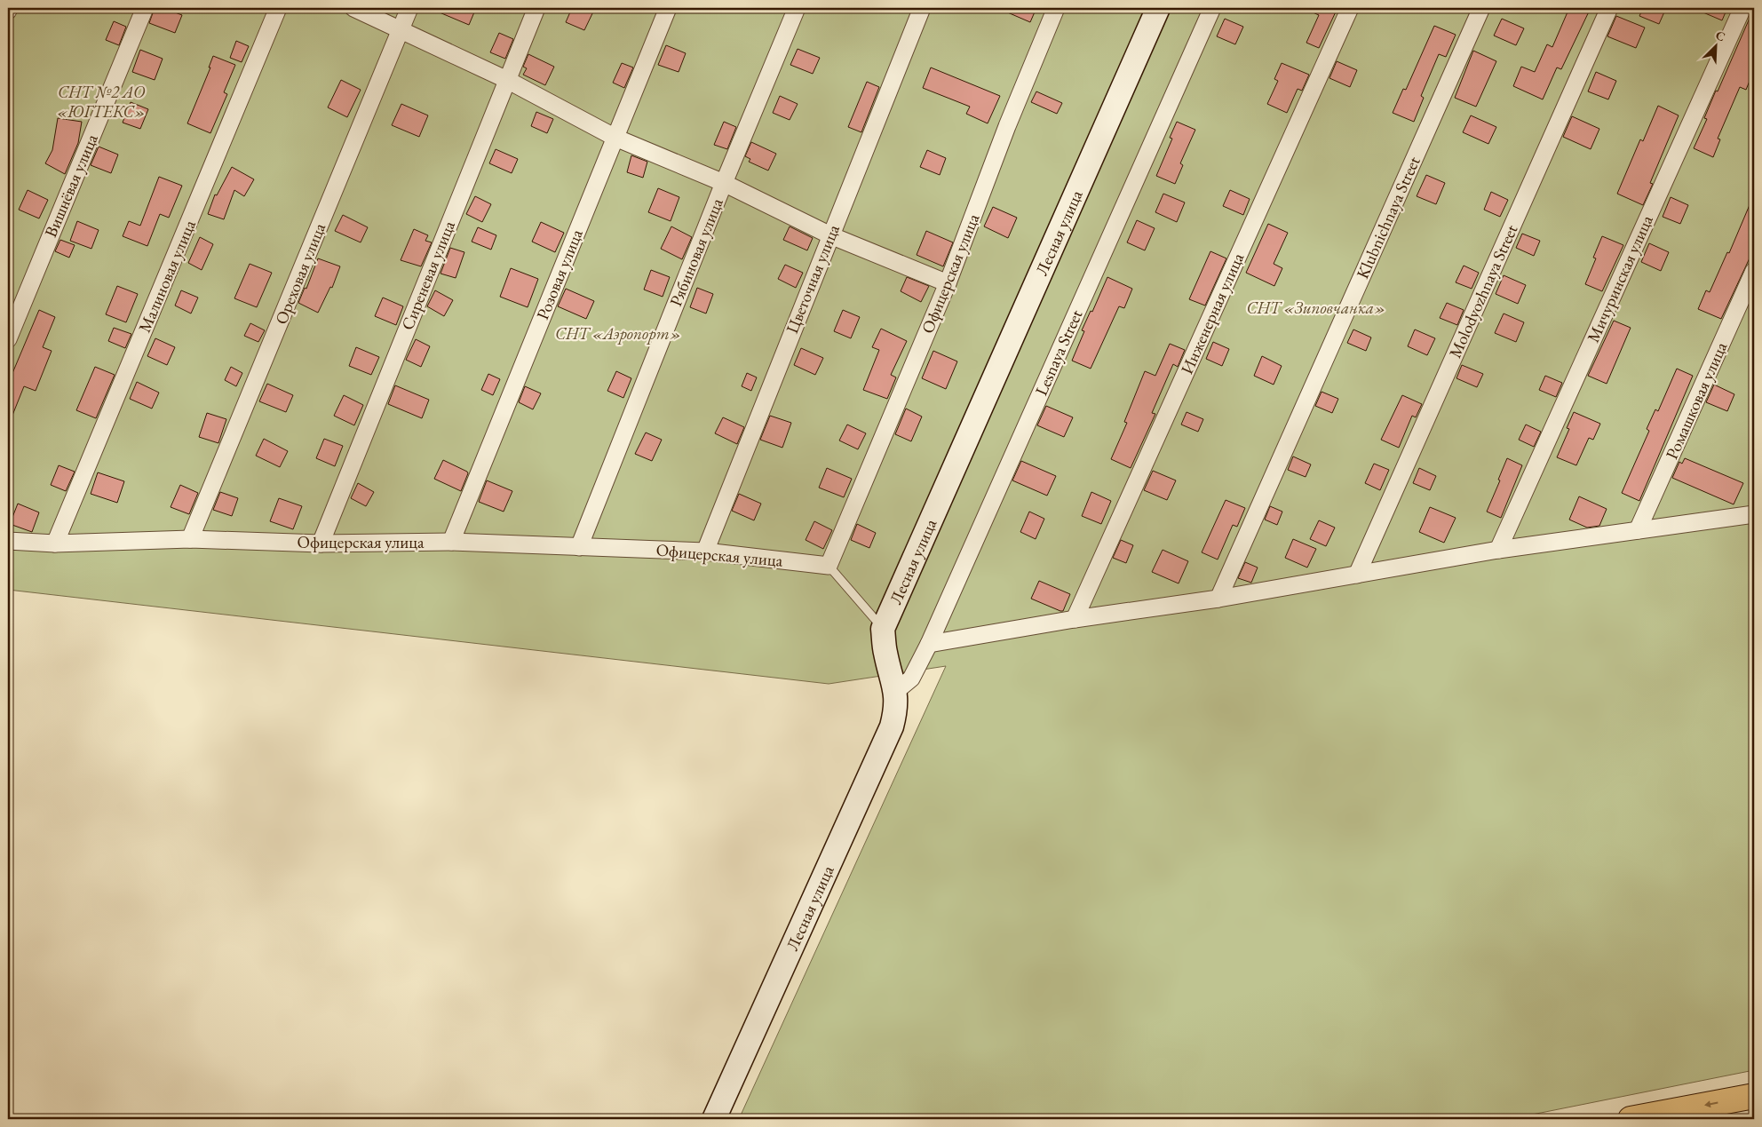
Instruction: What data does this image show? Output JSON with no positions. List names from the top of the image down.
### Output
{
  "streets": {
    "street": [
      "Вишнёвая улица",
      "Klubnichnaya Street",
      "Лесная улица",
      "Рябиновая улица",
      "Ореховая улица",
      "Офицерская улица",
      "Розовая улица",
      "Сиреневая улица",
      "Малиновая улица",
      "Цветочная улица",
      "Мичуринская улица",
      "Molodyozhnaya Street",
      "Инженерная улица",
      "Lesnaya Street",
      "Ромашковая улица"
    ]
  },
  "crossings": [
    ["Лесная улица", "Lesnaya Street"],
    ["Рябиновая улица", "Офицерская улица"],
    ["Ореховая улица", "Офицерская улица"],
    ["Офицерская улица", "Розовая улица"],
    ["Офицерская улица", "Сиреневая улица"],
    ["Офицерская улица", "Малиновая улица"],
    ["Офицерская улица", "Цветочная улица"]
  ],
  "parks": ["СНТ №2 АО «ЮГТЕКС»", "СНТ «Зиповчанка»", "СНТ «Аэропорт»"],
  "north": "top right"
}
